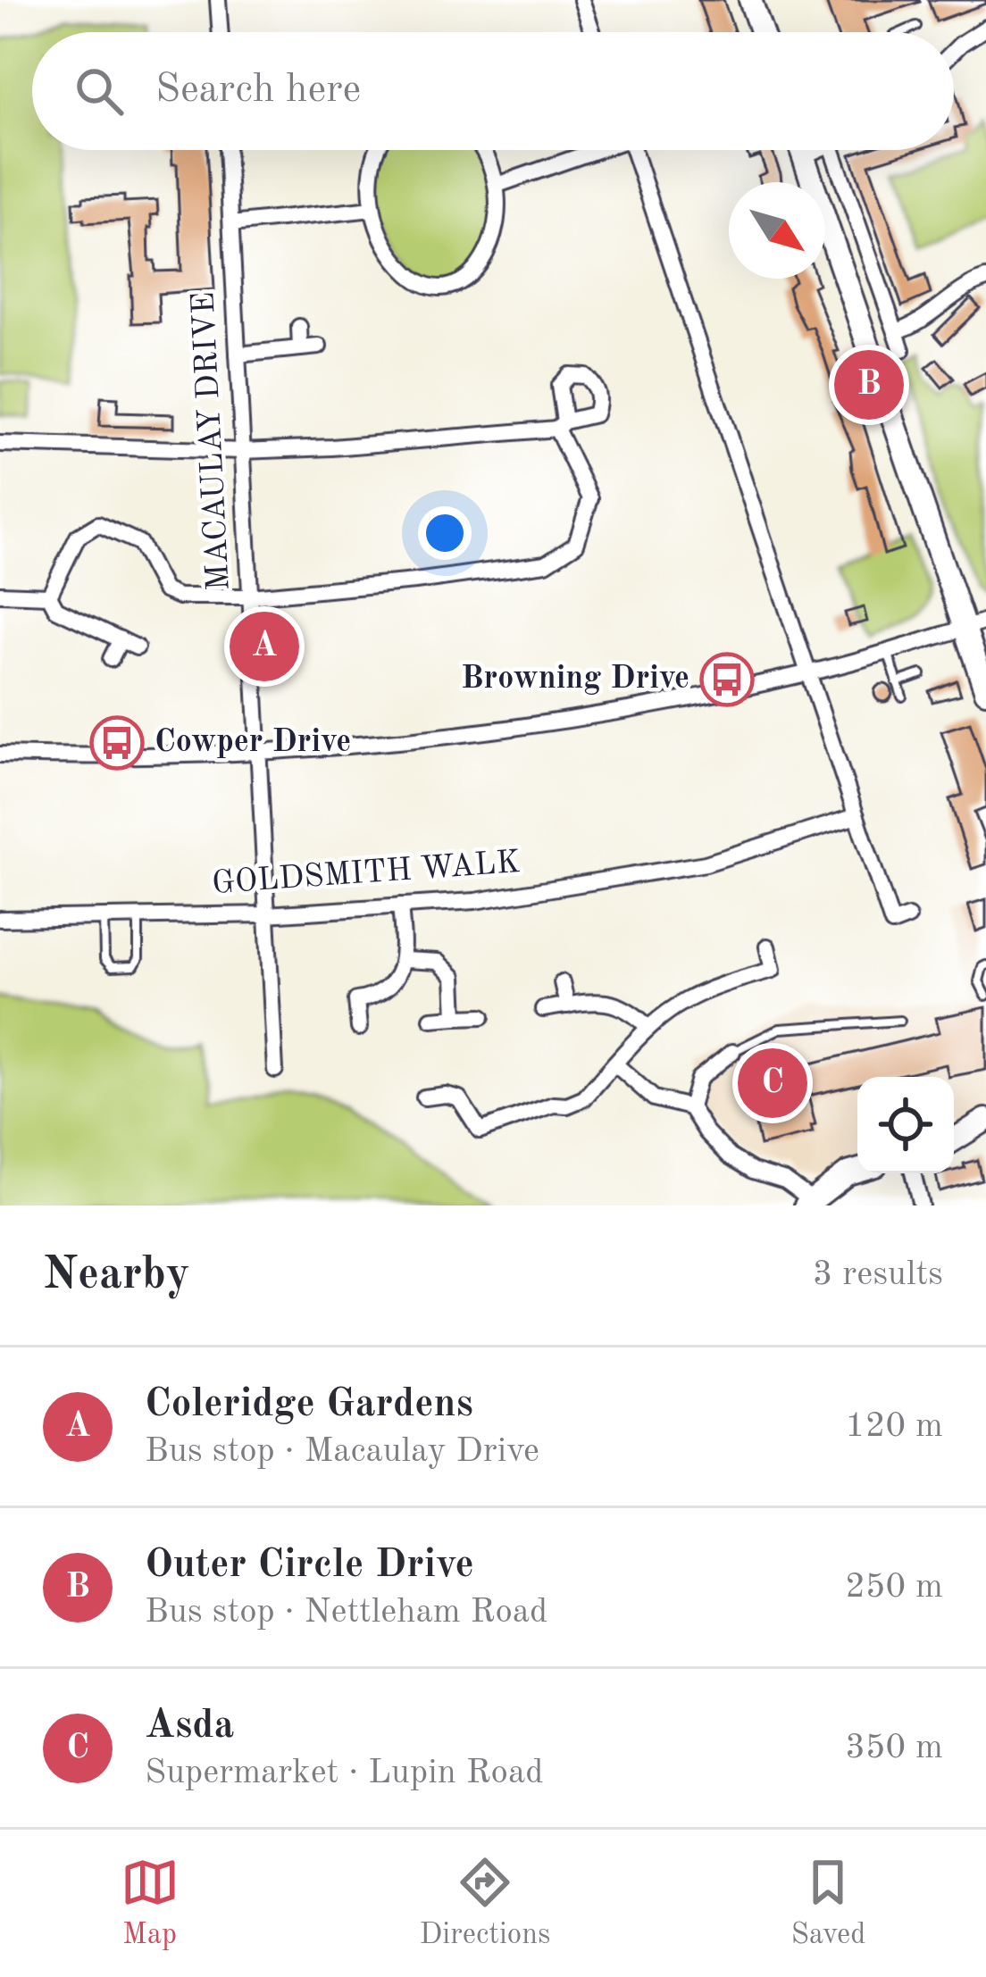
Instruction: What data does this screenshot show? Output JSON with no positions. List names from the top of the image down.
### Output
{
  "streets": {
    "street": ["MACAULAY DRIVE", "GOLDSMITH WALK"]
  },
  "crossings": [
    ["MACAULAY DRIVE", "GOLDSMITH WALK"]
  ],
  "places": {
    "bus stop": ["Browning Drive", "Cowper Drive"]
  },
  "north": "bottom right",
  "page": {
    "search": "Search here",
    "pins": ["B", "A", "C"],
    "heading": ["Nearby", "3 results"],
    "list": [
      {
        "mark": "A",
        "name": "Coleridge Gardens",
        "note": "Bus stop · Macaulay Drive",
        "value": "120 m"
      },
      {
        "mark": "B",
        "name": "Outer Circle Drive",
        "note": "Bus stop · Nettleham Road",
        "value": "250 m"
      },
      {
        "mark": "C",
        "name": "Asda",
        "note": "Supermarket · Lupin Road",
        "value": "350 m"
      }
    ],
    "nav": ["Map", "Directions", "Saved"]
  }
}
